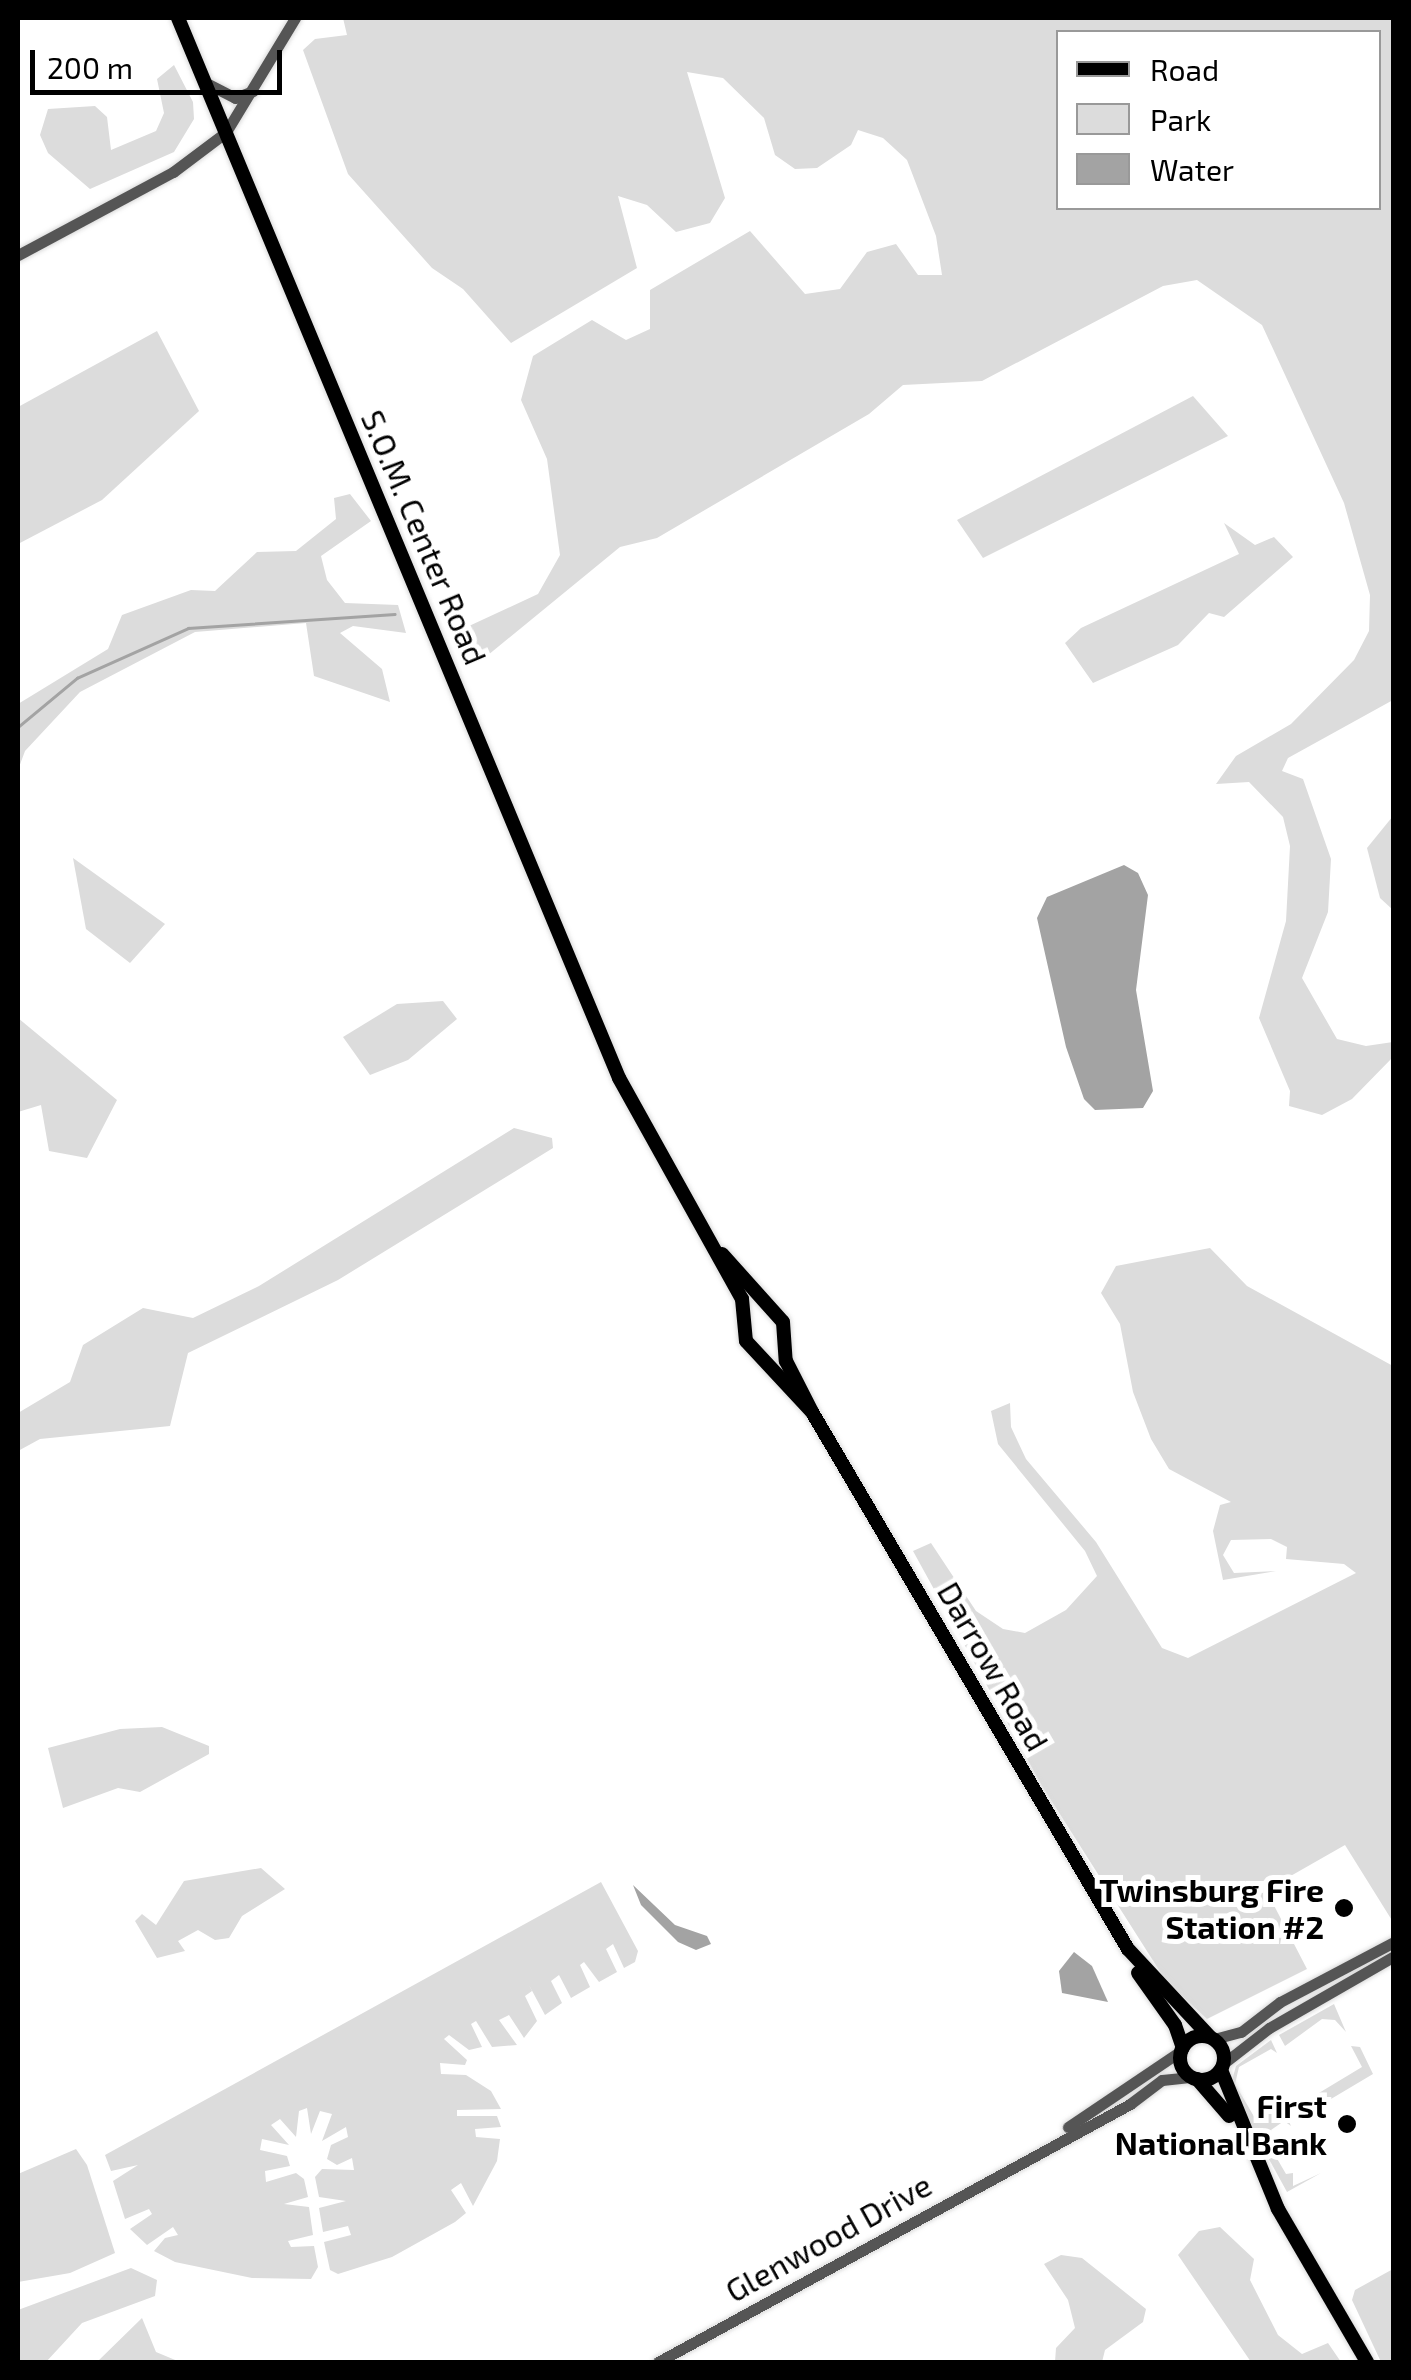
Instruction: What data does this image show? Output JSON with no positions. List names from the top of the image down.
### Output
{
  "streets": {
    "main road": ["S.O.M. Center Road", "Darrow Road"],
    "street": ["Glenwood Drive"]
  },
  "crossings": [
    ["S.O.M. Center Road", "Darrow Road"],
    ["Darrow Road", "Glenwood Drive"]
  ],
  "places": ["Twinsburg Fire Station #2", "First National Bank"],
  "legend": ["Road", "Park", "Water"],
  "scale_bar": "200 m"
}
